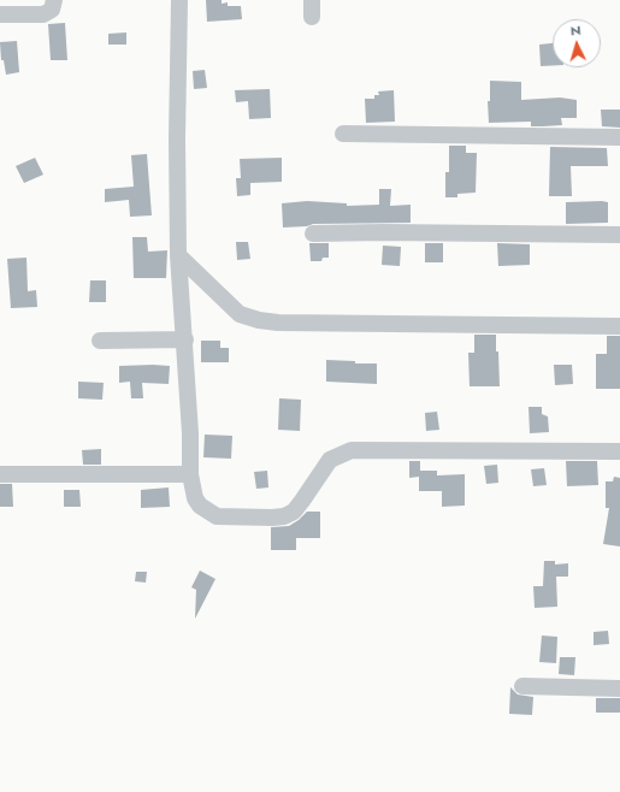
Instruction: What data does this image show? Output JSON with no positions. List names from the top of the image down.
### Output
{
  "north": "top"
}
